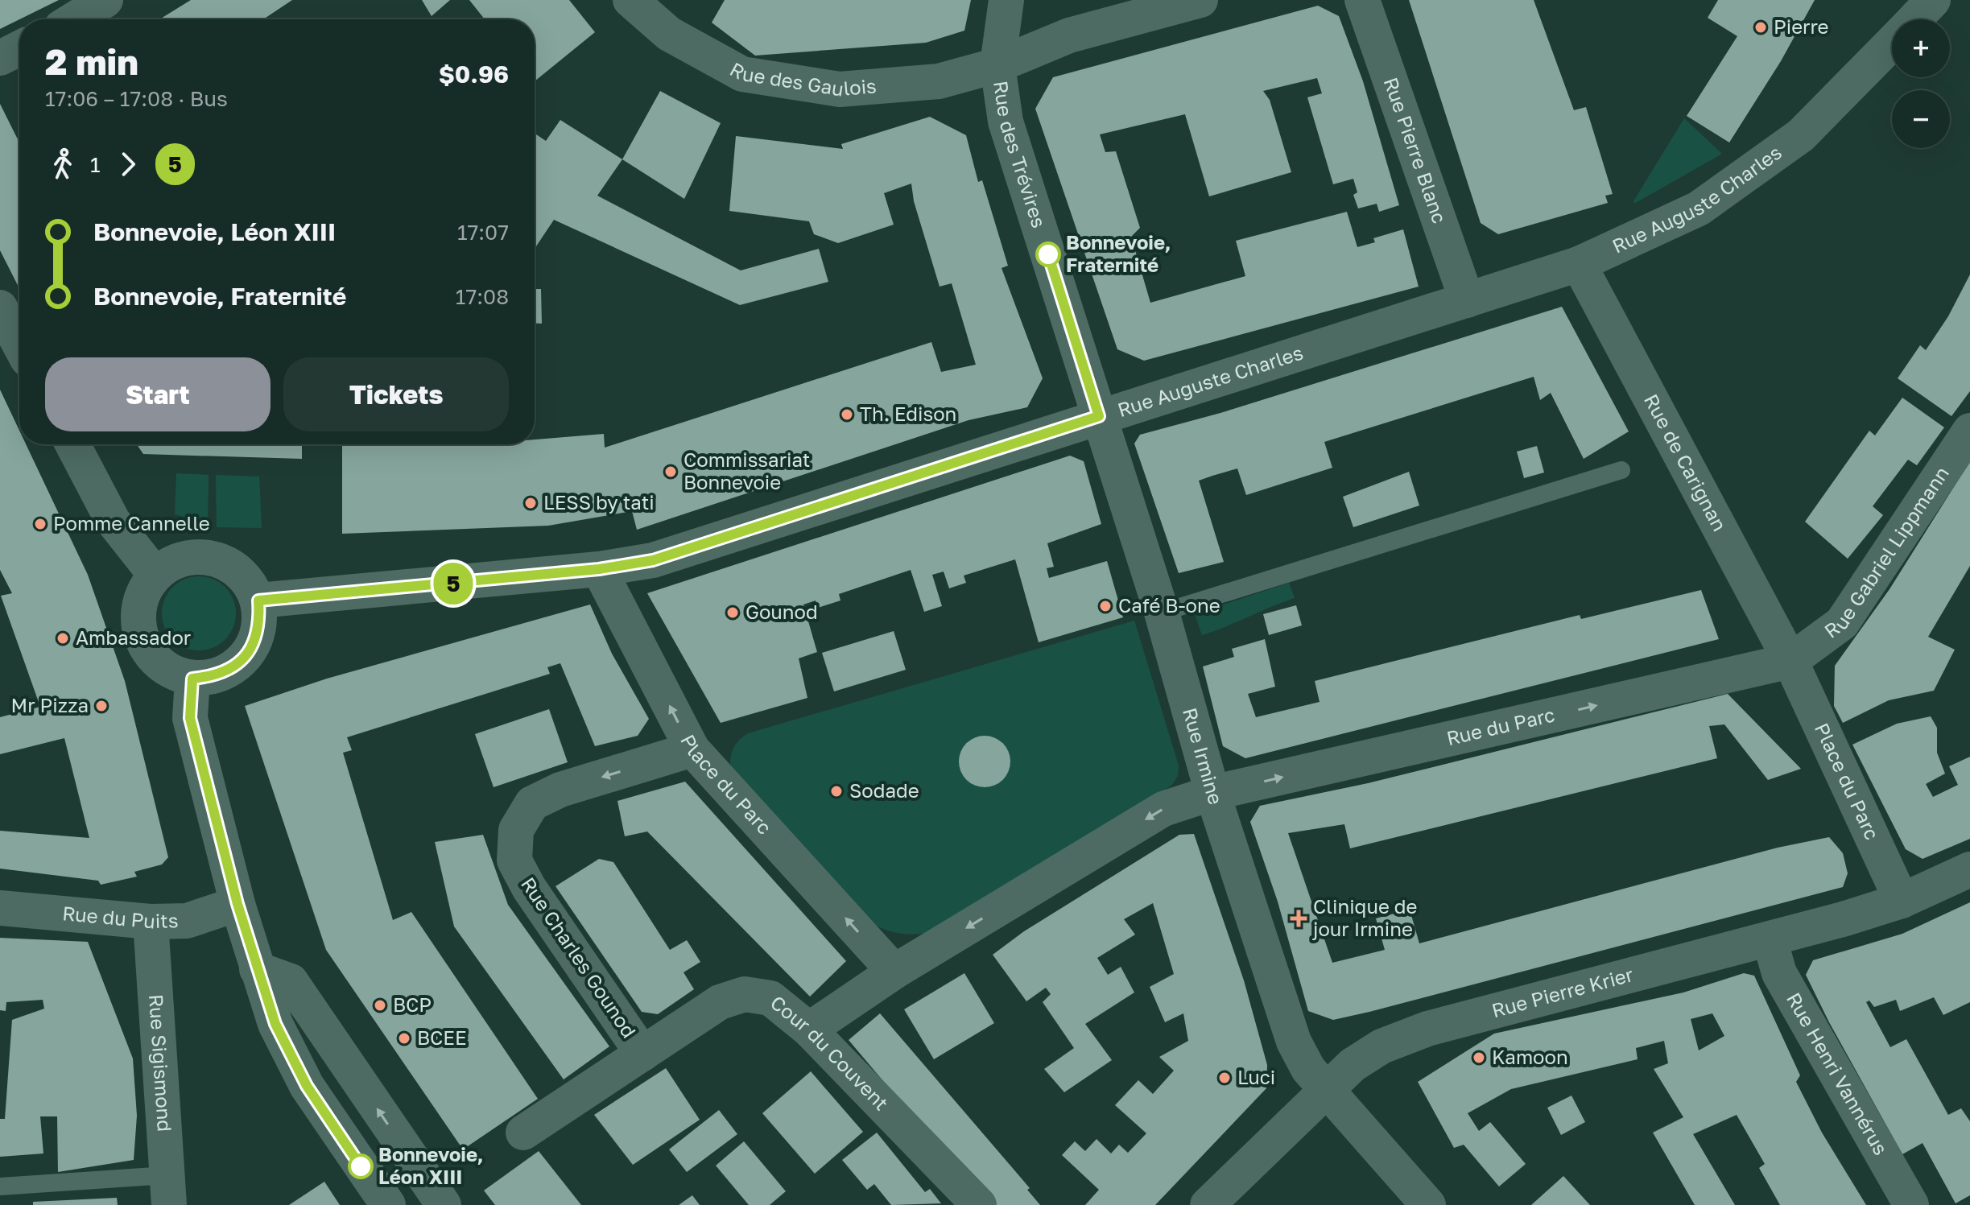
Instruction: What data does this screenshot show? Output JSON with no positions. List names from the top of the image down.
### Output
{
  "streets": {
    "street": [
      "Rue des Gaulois",
      "Rue Pierre Blanc",
      "Rue des Trévires",
      "Rue Auguste Charles",
      "Rue de Carignan",
      "Rue Gabriel Lippmann",
      "Rue du Parc",
      "Rue Irmine",
      "Place du Parc",
      "Rue du Puits",
      "Rue Charles Gounod",
      "Rue Pierre Krier",
      "Cour du Couvent",
      "Rue Sigismond",
      "Rue Henri Vannérus"
    ]
  },
  "crossings": [
    ["Rue des Gaulois", "Rue des Trévires"],
    ["Rue Pierre Blanc", "Rue Auguste Charles"],
    ["Rue des Trévires", "Rue Auguste Charles"],
    ["Rue des Trévires", "Rue Irmine"],
    ["Rue Auguste Charles", "Rue de Carignan"],
    ["Rue Auguste Charles", "Rue Irmine"],
    ["Rue Auguste Charles", "Place du Parc"],
    ["Rue de Carignan", "Rue Gabriel Lippmann"],
    ["Rue de Carignan", "Rue du Parc"],
    ["Rue de Carignan", "Place du Parc"],
    ["Rue Gabriel Lippmann", "Rue du Parc"],
    ["Rue Gabriel Lippmann", "Place du Parc"],
    ["Rue du Parc", "Rue Irmine"],
    ["Rue du Parc", "Place du Parc"],
    ["Rue Irmine", "Rue Pierre Krier"],
    ["Place du Parc", "Rue Charles Gounod"],
    ["Place du Parc", "Rue Pierre Krier"],
    ["Rue du Puits", "Rue Sigismond"],
    ["Rue Charles Gounod", "Cour du Couvent"],
    ["Rue Pierre Krier", "Rue Henri Vannérus"]
  ],
  "one_way": ["Rue du Parc", "Place du Parc"],
  "places": {
    "other": [
      "Pierre",
      "Bonnevoie, Fraternité",
      "Th. Edison",
      "Commissariat Bonnevoie",
      "LESS by tati",
      "Pomme Cannelle",
      "Café B-one",
      "Gounod",
      "Ambassador",
      "Mr Pizza",
      "Sodade",
      "BCP",
      "BCEE",
      "Kamoon",
      "Luci",
      "Bonnevoie, Léon XIII"
    ],
    "health": ["Clinique de jour Irmine"]
  },
  "lines": ["bus line 5"],
  "page": {
    "on_map": "5",
    "map_buttons": ["+", "−"],
    "heading": ["2 min", "17:06 – 17:08 · Bus", "$0.96"],
    "legs": ["1", "5"],
    "list": [
      {
        "name": "Bonnevoie, Léon XIII",
        "value": "17:07"
      },
      {
        "name": "Bonnevoie, Fraternité",
        "value": "17:08"
      }
    ],
    "buttons": ["Start", "Tickets"]
  }
}
